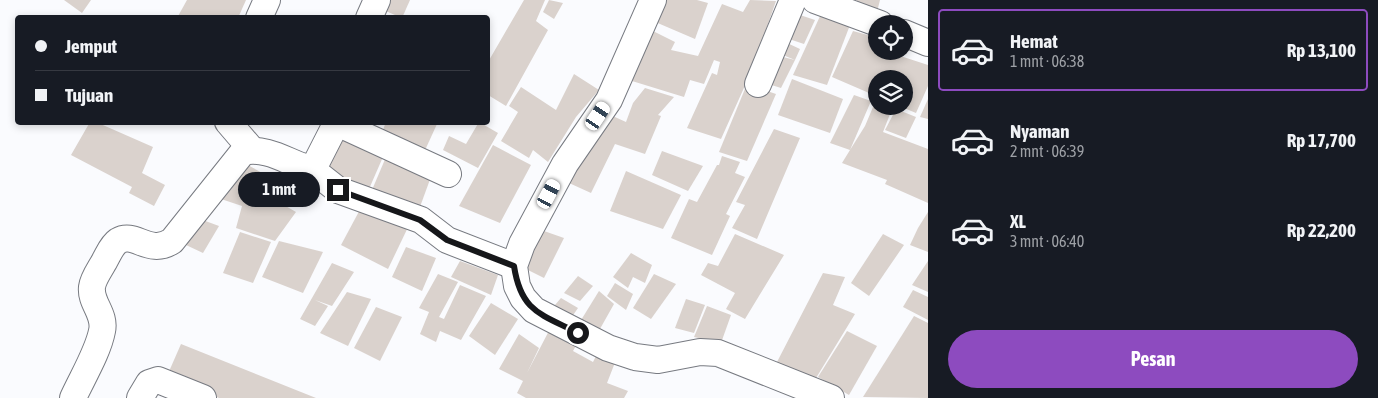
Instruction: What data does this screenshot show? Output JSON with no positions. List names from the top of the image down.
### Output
{
  "page": {
    "list": [
      {
        "name": "Hemat",
        "note": "1 mnt · 06:38",
        "value": "Rp 13,100"
      },
      {
        "name": "Nyaman",
        "note": "2 mnt · 06:39",
        "value": "Rp 17,700"
      },
      {
        "name": "XL",
        "note": "3 mnt · 06:40",
        "value": "Rp 22,200"
      }
    ],
    "banner": ["Jemput", "Tujuan"],
    "bubble": "1 mnt",
    "buttons": "Pesan"
  }
}
